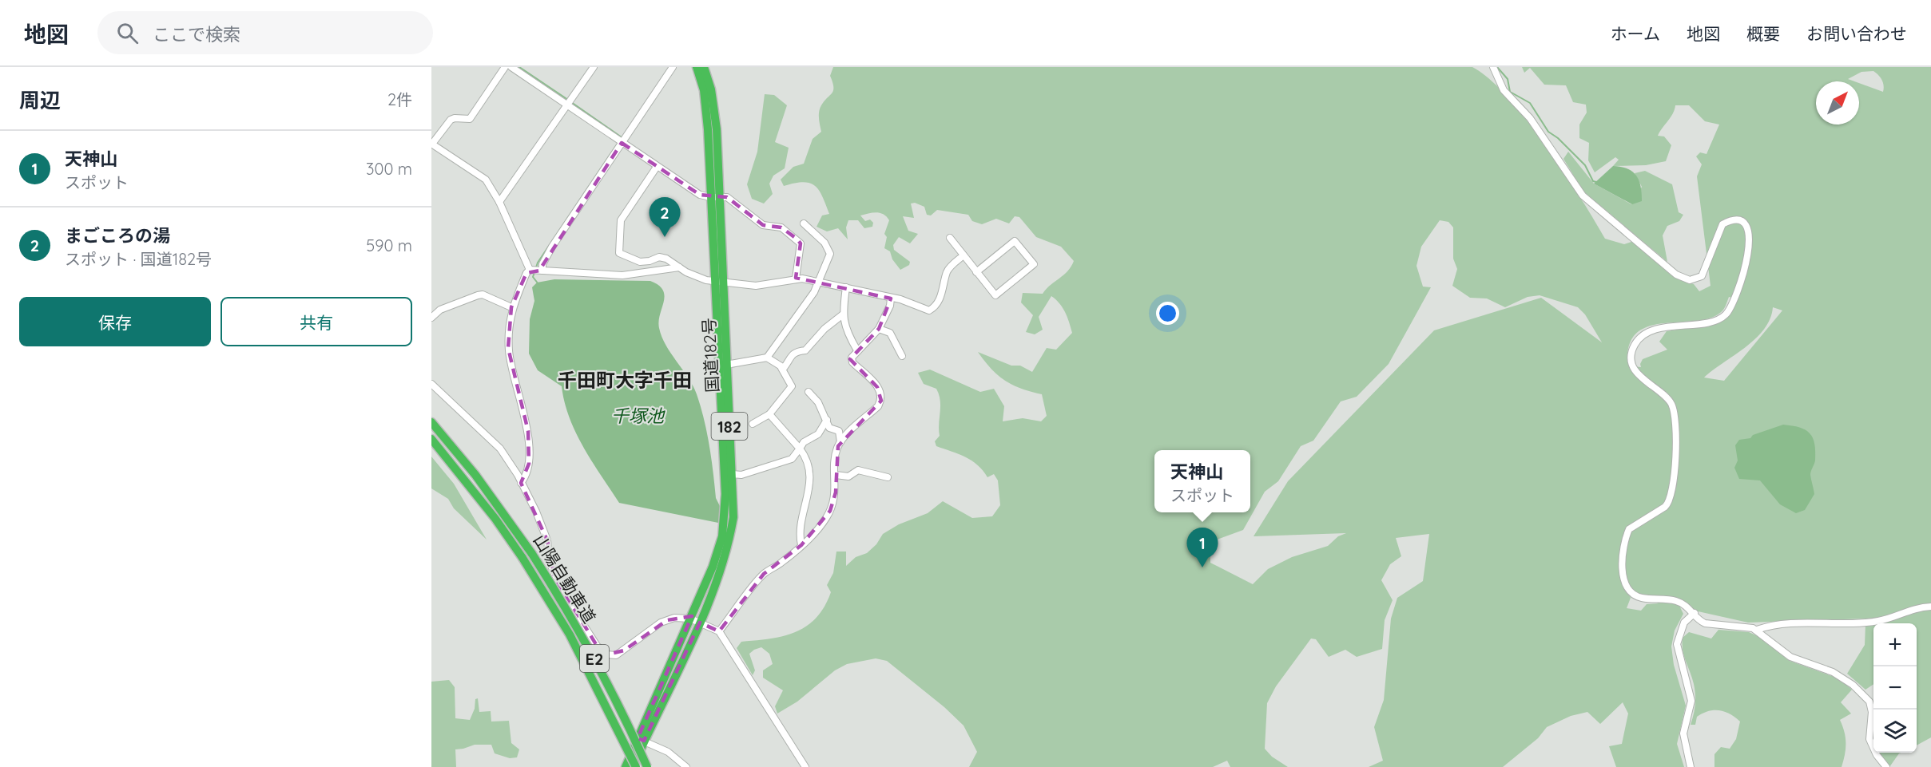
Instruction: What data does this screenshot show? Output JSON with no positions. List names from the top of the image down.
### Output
{
  "streets": {
    "highway": [
      "国道182号",
      "182",
      "山陽自動車道",
      "E2"
    ]
  },
  "crossings": [
    ["国道182号", "山陽自動車道"]
  ],
  "districts": ["千田町大字千田"],
  "water": ["千塚池"],
  "north": "top right",
  "page": {
    "header": "地図",
    "search": "ここで検索",
    "nav": [
      "ホーム",
      "地図",
      "概要",
      "お問い合わせ"
    ],
    "heading": ["周辺", "2件"],
    "list": [
      {
        "mark": "1",
        "name": "天神山",
        "note": "スポット",
        "value": "300 m"
      },
      {
        "mark": "2",
        "name": "まごころの湯",
        "note": "スポット · 国道182号",
        "value": "590 m"
      }
    ],
    "pins": ["2", "1"],
    "buttons": ["保存", "共有"],
    "popup": ["天神山", "スポット"],
    "map_buttons": ["+", "−"]
  }
}
